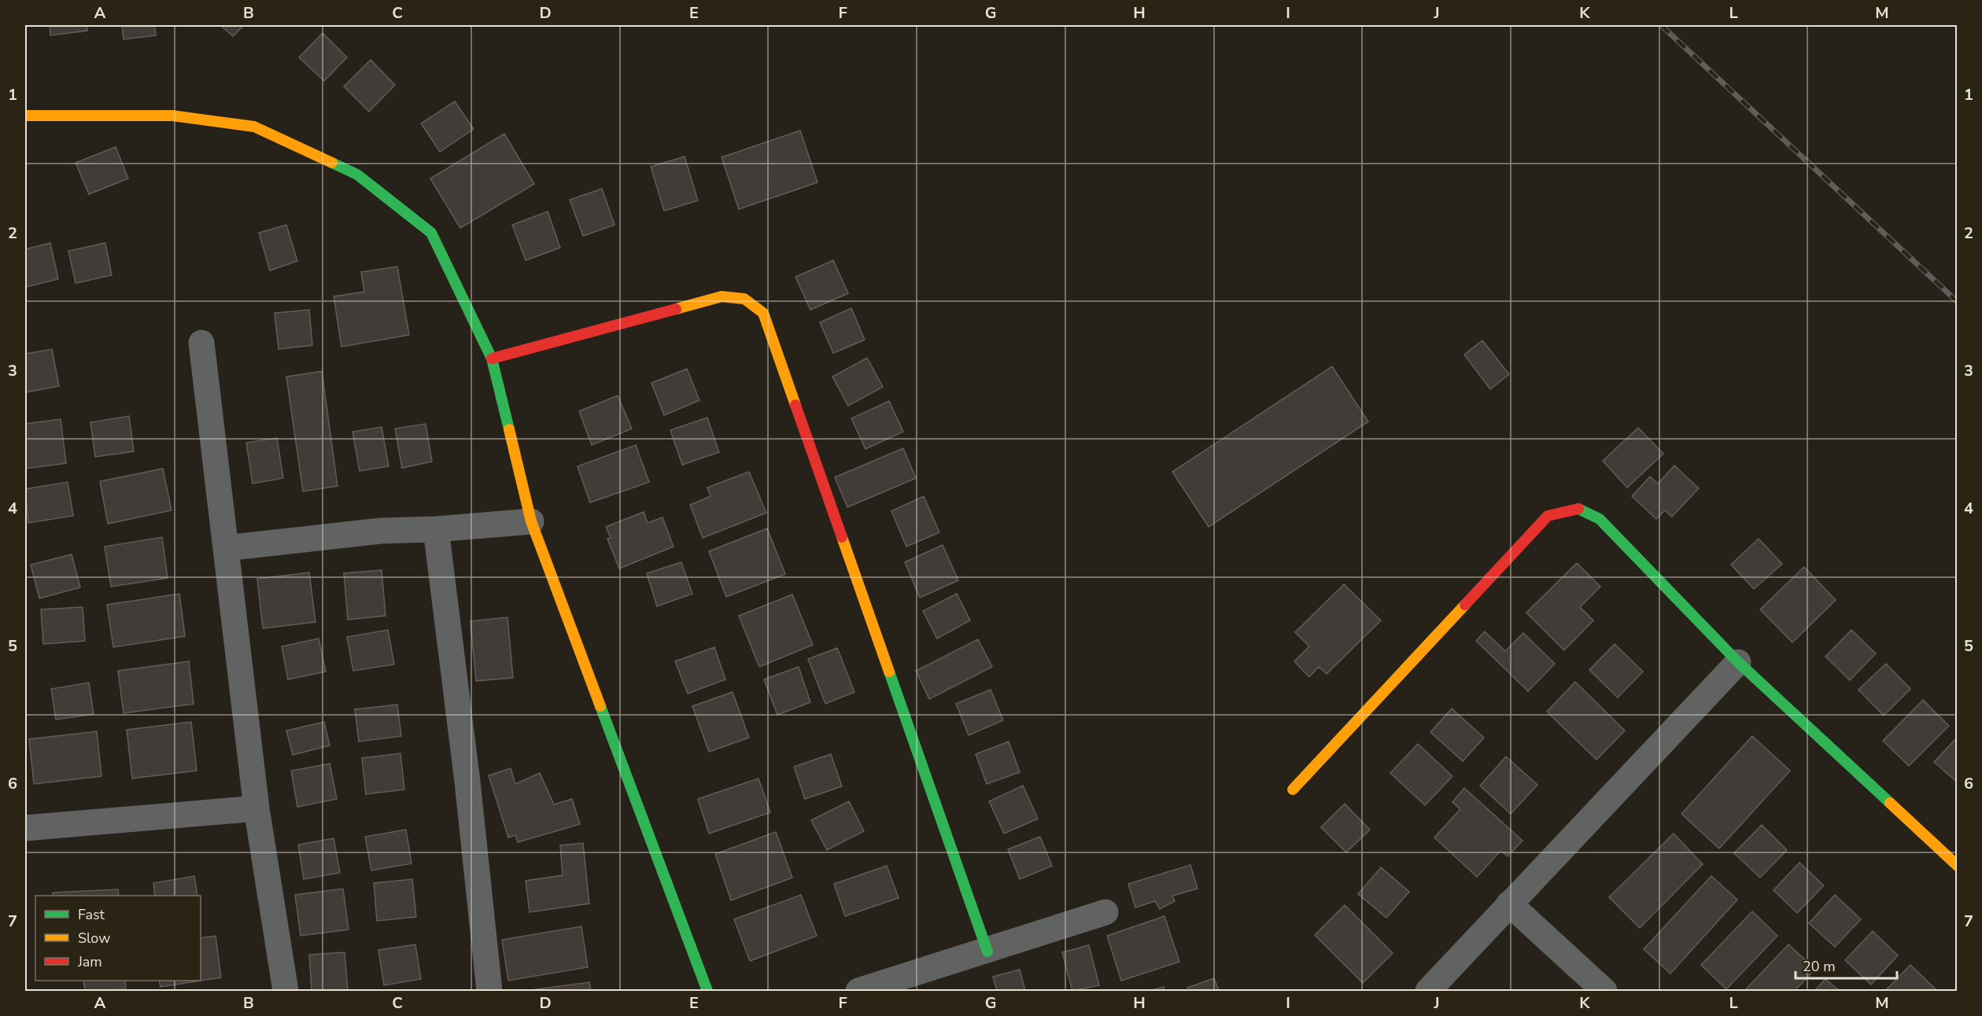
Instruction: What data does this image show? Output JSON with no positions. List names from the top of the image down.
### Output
{
  "legend": ["Fast", "Slow", "Jam"],
  "scale_bar": "20 m",
  "grid": {
    "columns": [
      "A",
      "B",
      "C",
      "D",
      "E",
      "F",
      "G",
      "H",
      "I",
      "J",
      "K",
      "L",
      "M"
    ],
    "rows": [
      "1",
      "2",
      "3",
      "4",
      "5",
      "6",
      "7"
    ]
  }
}
